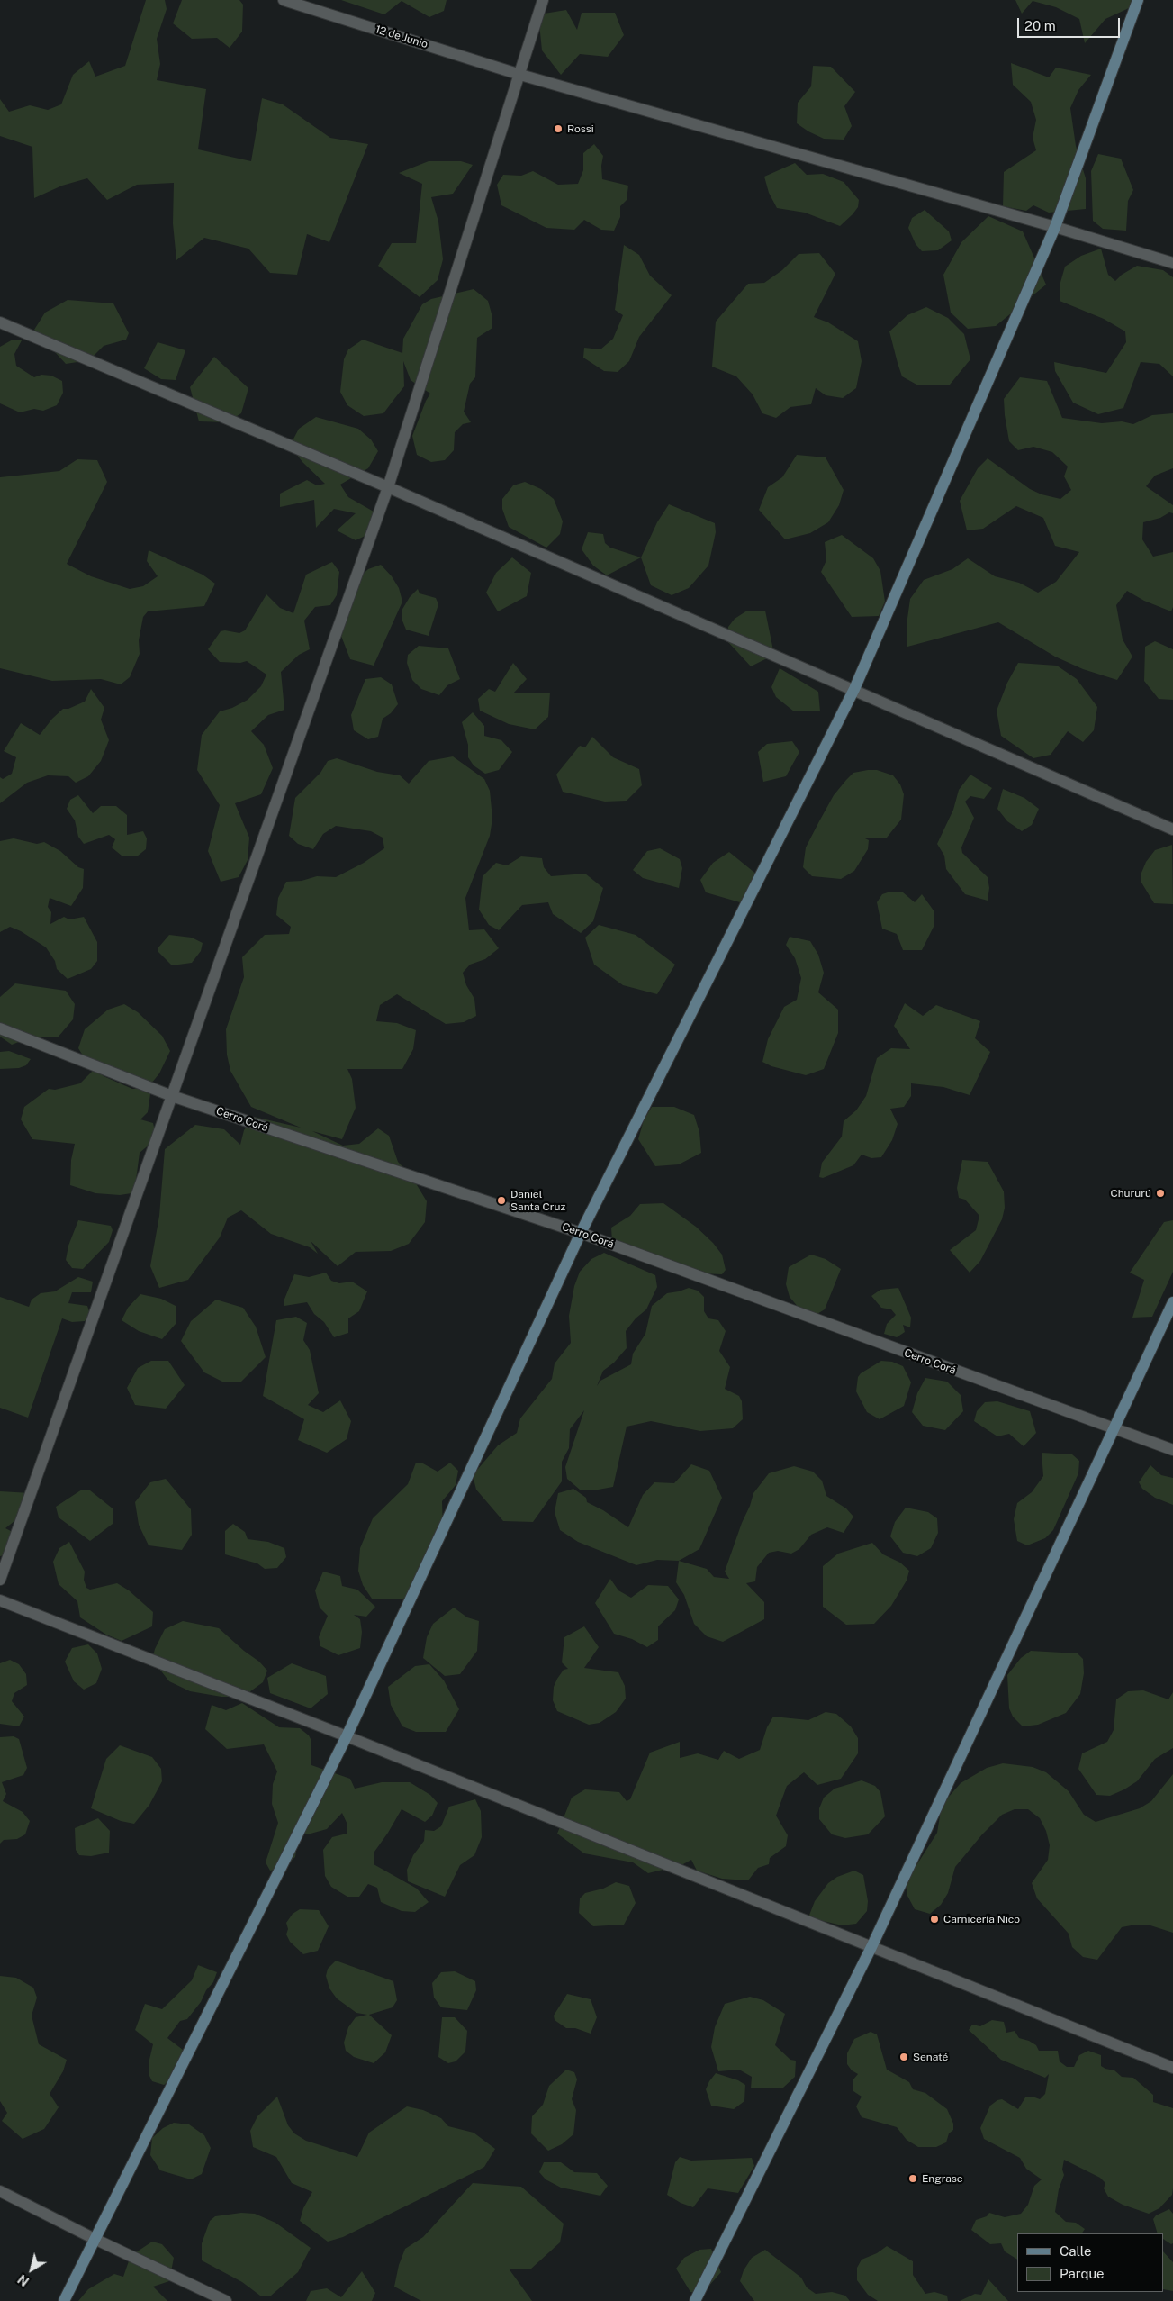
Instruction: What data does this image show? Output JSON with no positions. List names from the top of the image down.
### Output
{
  "streets": {
    "street": ["12 de Junio", "Cerro Corá"]
  },
  "places": [
    "Rossi",
    "Chururú",
    "Daniel Santa Cruz",
    "Carnicería Nico",
    "Senaté",
    "Engrase"
  ],
  "legend": ["Calle", "Parque"],
  "scale_bar": "20 m",
  "north": "bottom left"
}
